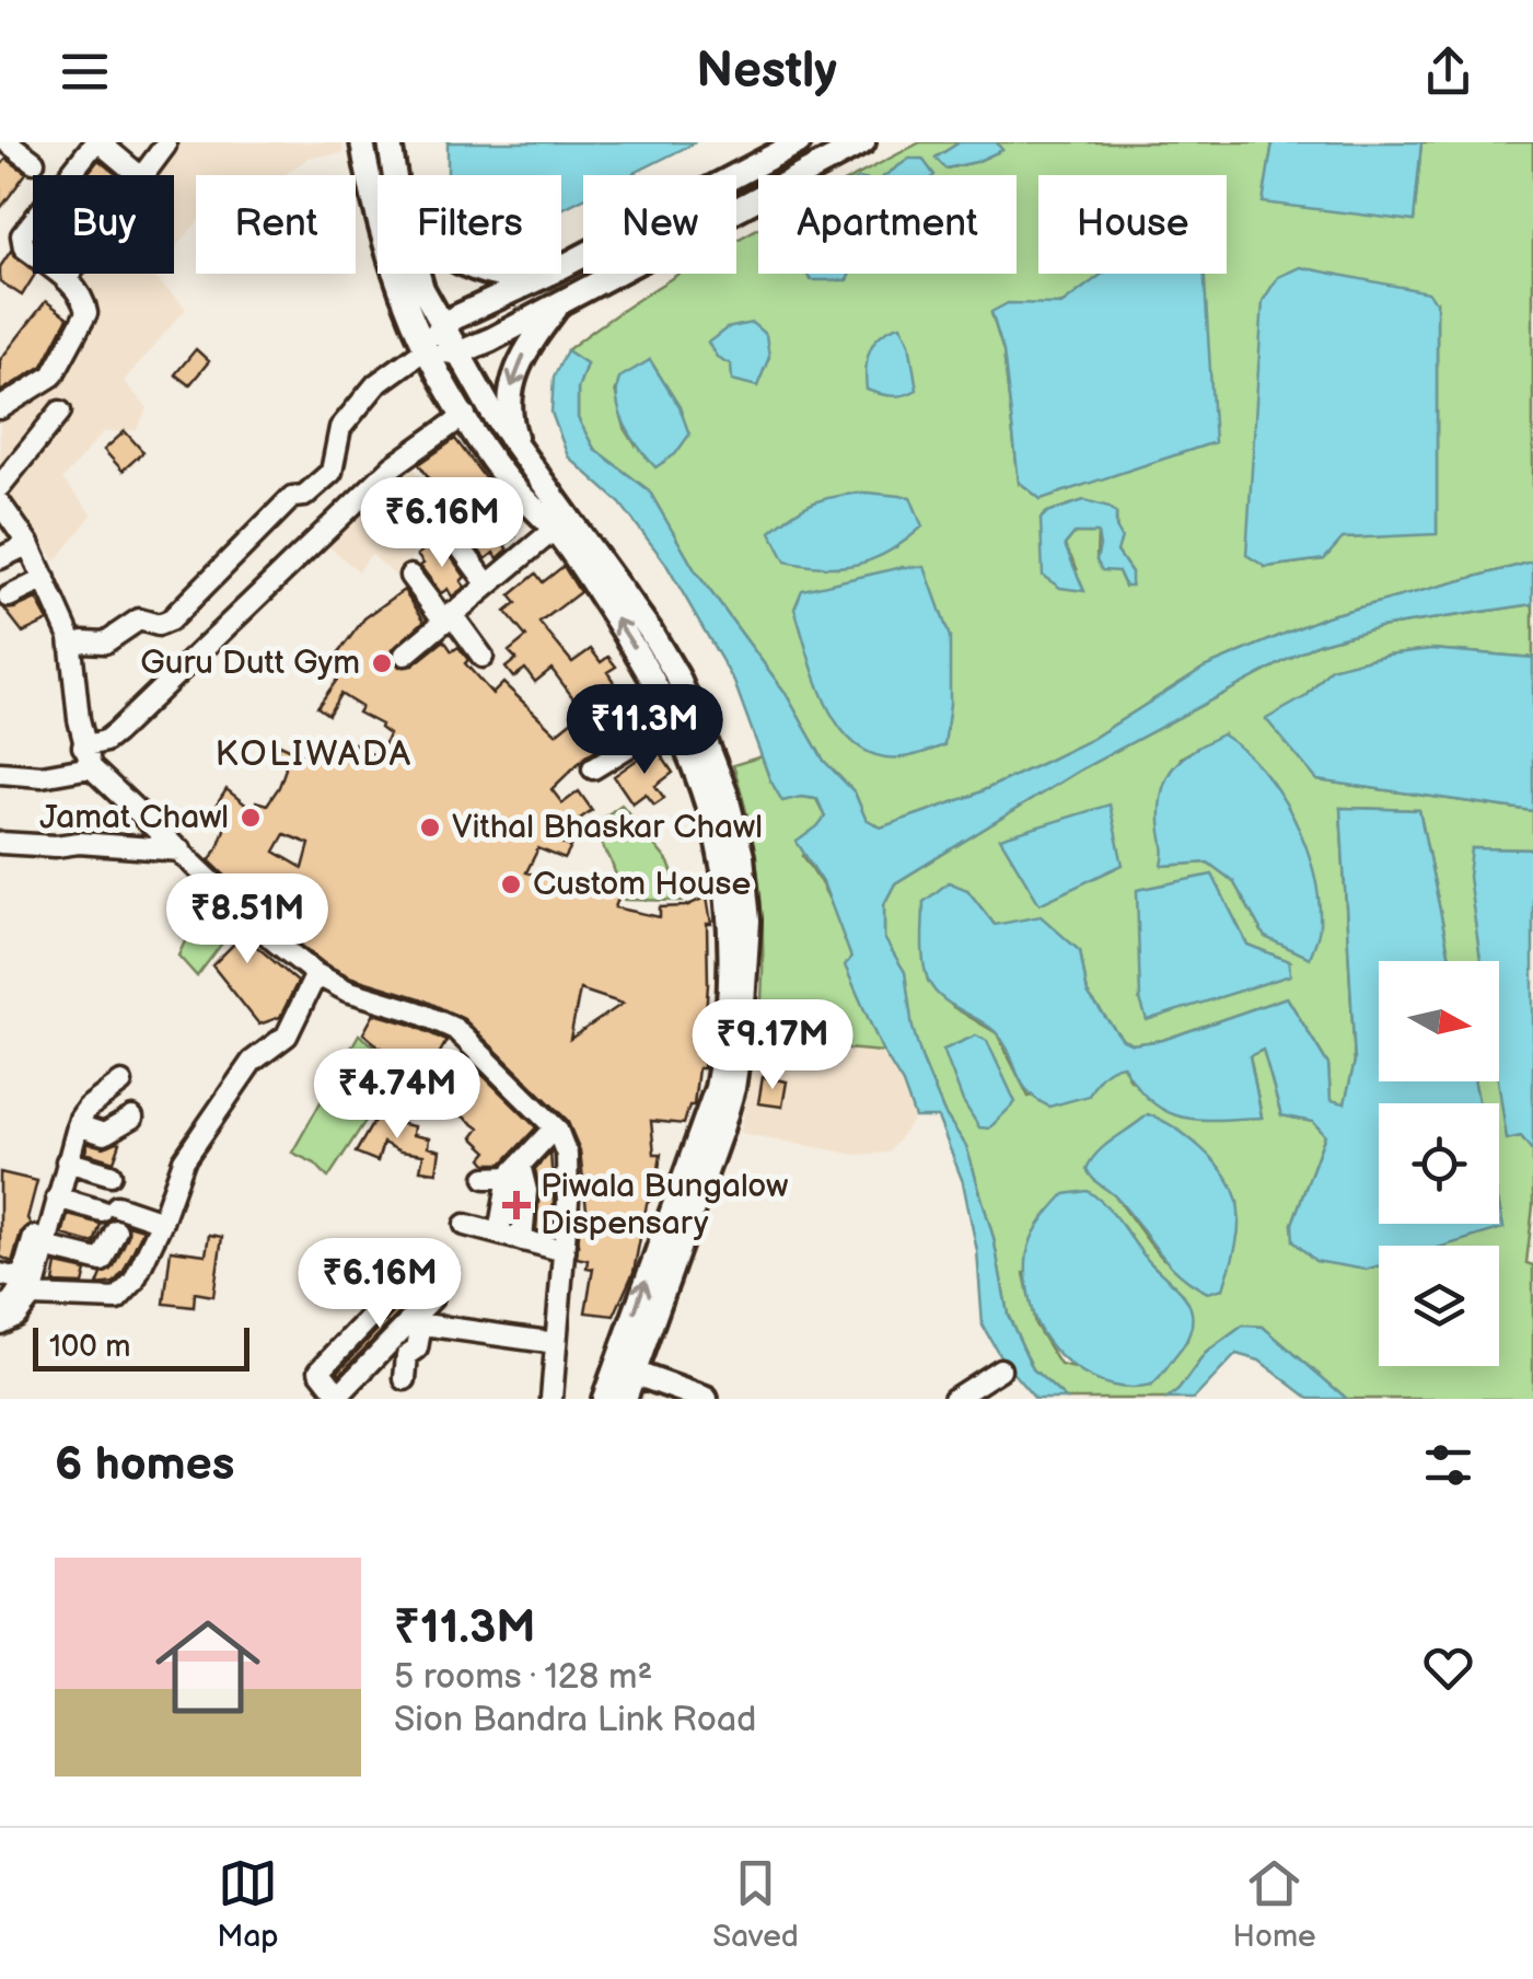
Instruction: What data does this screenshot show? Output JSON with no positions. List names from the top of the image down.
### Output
{
  "districts": ["KOLIWADA"],
  "places": {
    "other": [
      "Guru Dutt Gym",
      "Jamat Chawl",
      "Vithal Bhaskar Chawl",
      "Custom House"
    ],
    "health": ["Piwala Bungalow Dispensary"]
  },
  "scale_bar": "100 m",
  "north": "right",
  "page": {
    "header": "Nestly",
    "chip": [
      "Buy",
      "Rent",
      "Filters",
      "New",
      "Apartment",
      "House"
    ],
    "price": [
      "₹6.16M",
      "₹11.3M",
      "₹8.51M",
      "₹9.17M",
      "₹4.74M",
      "₹6.16M"
    ],
    "scale": "100 m",
    "heading": "6 homes",
    "list": [
      {
        "name": "₹11.3M",
        "note": "5 rooms · 128 m² · Sion Bandra Link Road"
      }
    ],
    "tabs": ["Map", "Saved", "Home"]
  }
}
